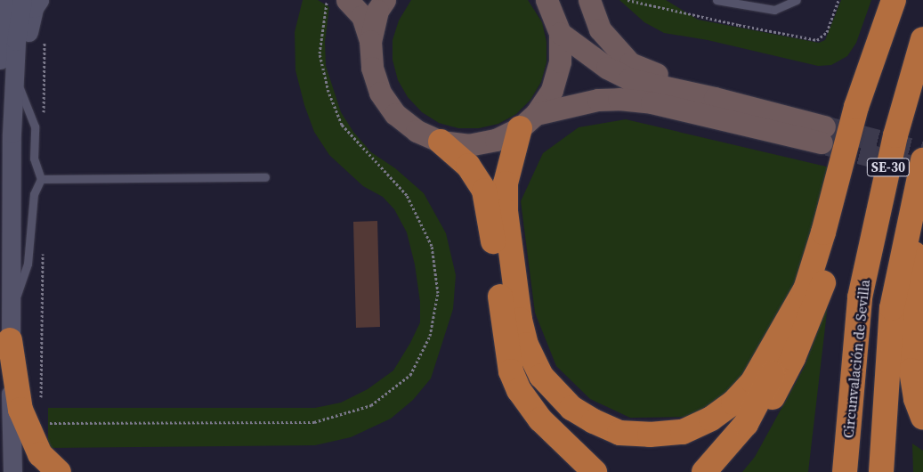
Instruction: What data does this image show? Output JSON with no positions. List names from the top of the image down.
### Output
{
  "streets": {
    "highway": ["SE-30", "Circunvalación de Sevilla"]
  }
}
